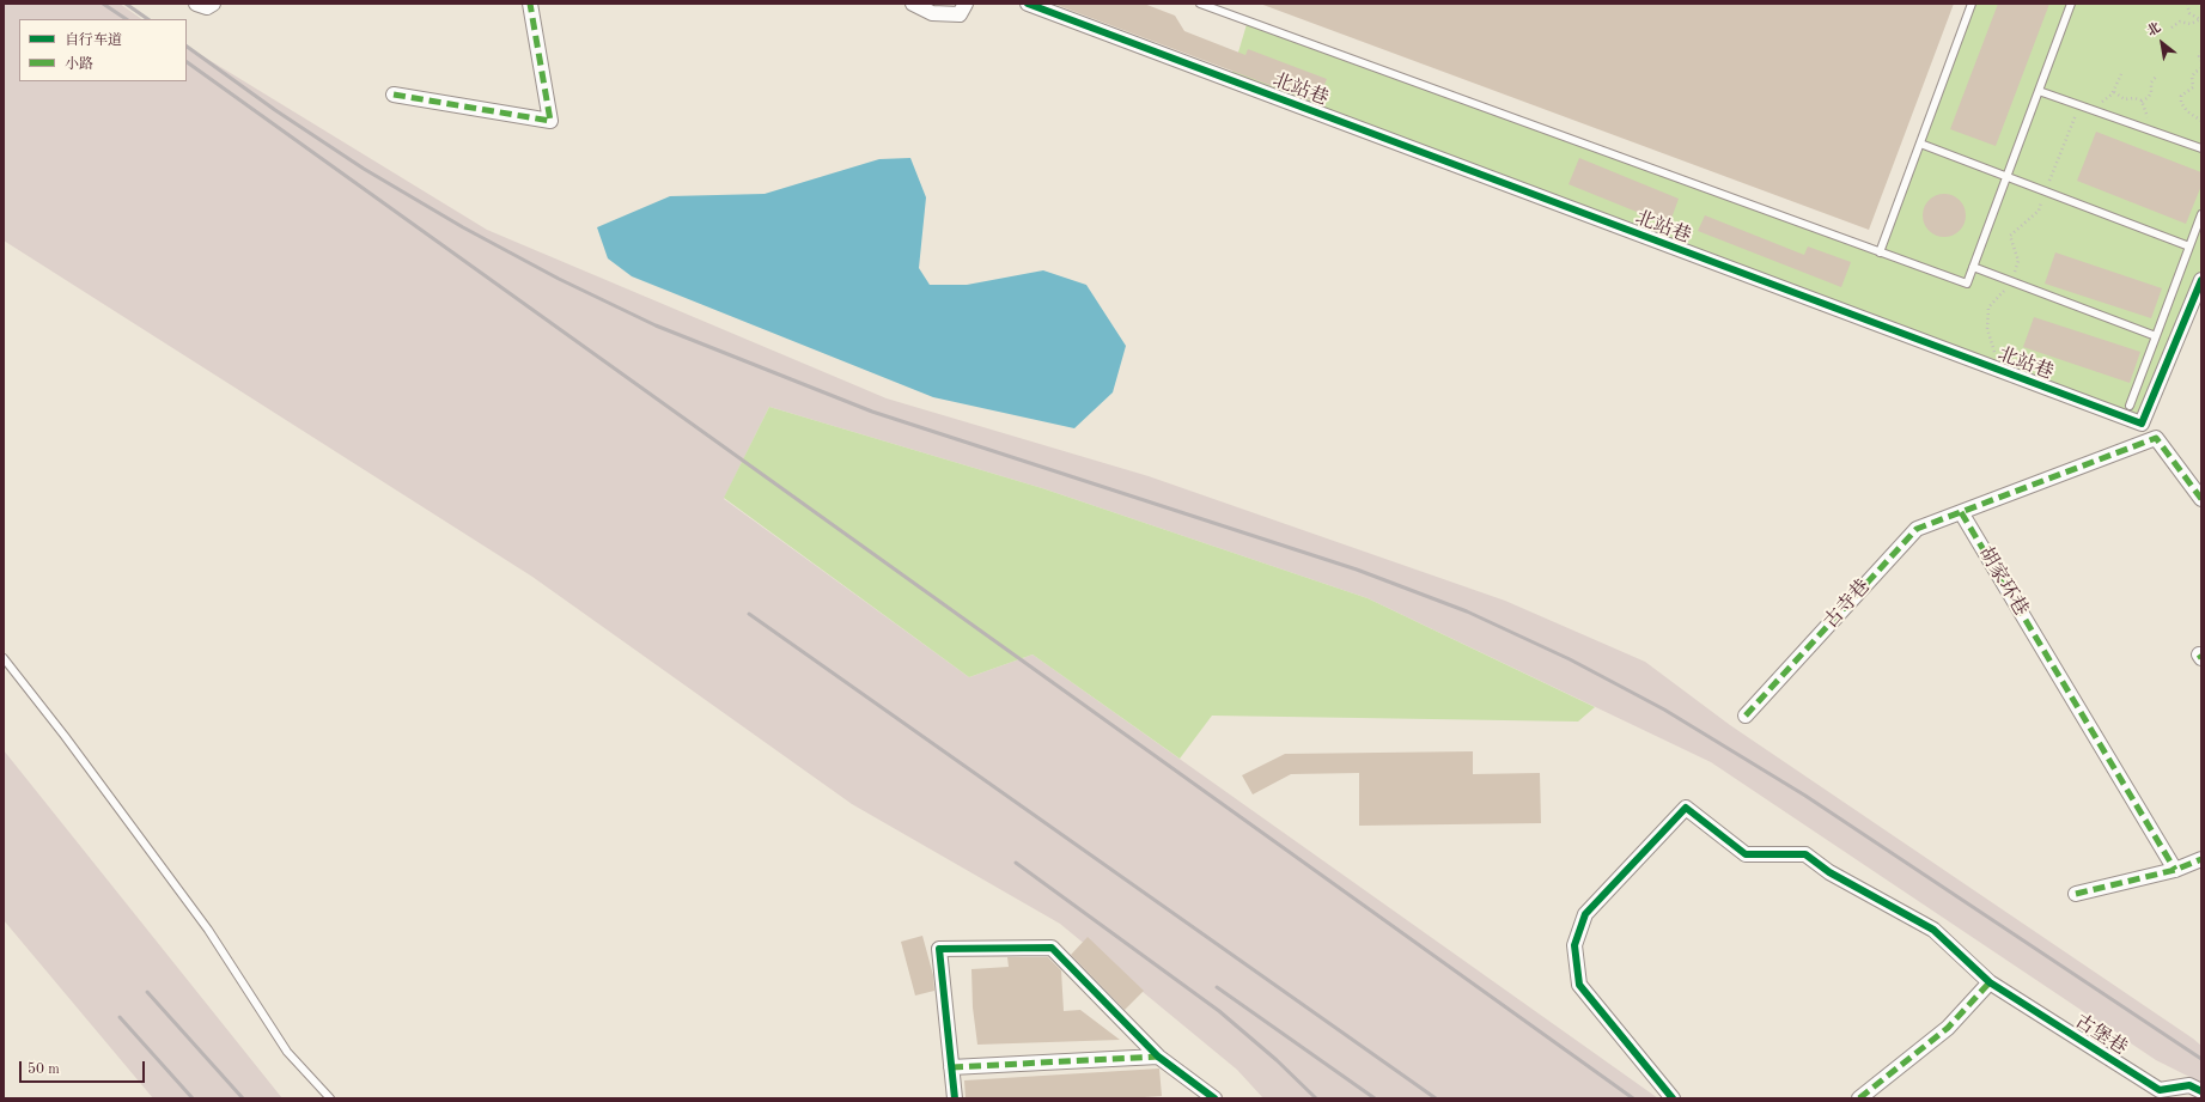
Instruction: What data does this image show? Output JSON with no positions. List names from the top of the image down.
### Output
{
  "streets": {
    "street": [
      "北站巷",
      "胡家环巷",
      "古寺巷",
      "古堡巷"
    ]
  },
  "crossings": [
    ["胡家环巷", "古寺巷"]
  ],
  "legend": ["自行车道", "小路"],
  "scale_bar": "50 m",
  "north": "top left"
}
